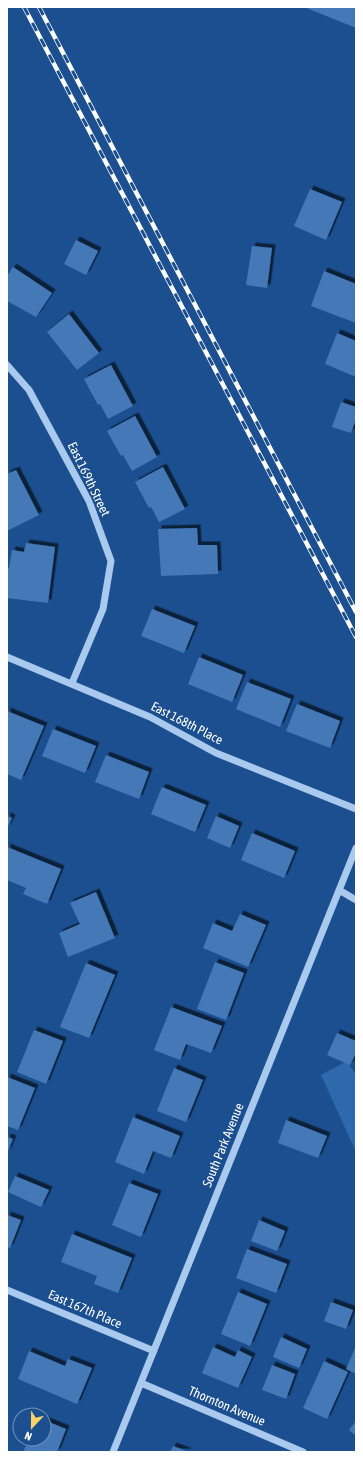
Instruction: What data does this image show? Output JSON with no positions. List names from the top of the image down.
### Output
{
  "streets": {
    "street": [
      "East 169th Street",
      "East 168th Place",
      "South Park Avenue",
      "East 167th Place",
      "Thornton Avenue"
    ]
  },
  "crossings": [
    ["East 169th Street", "East 168th Place"],
    ["South Park Avenue", "East 167th Place"],
    ["South Park Avenue", "Thornton Avenue"]
  ],
  "north": "bottom"
}
